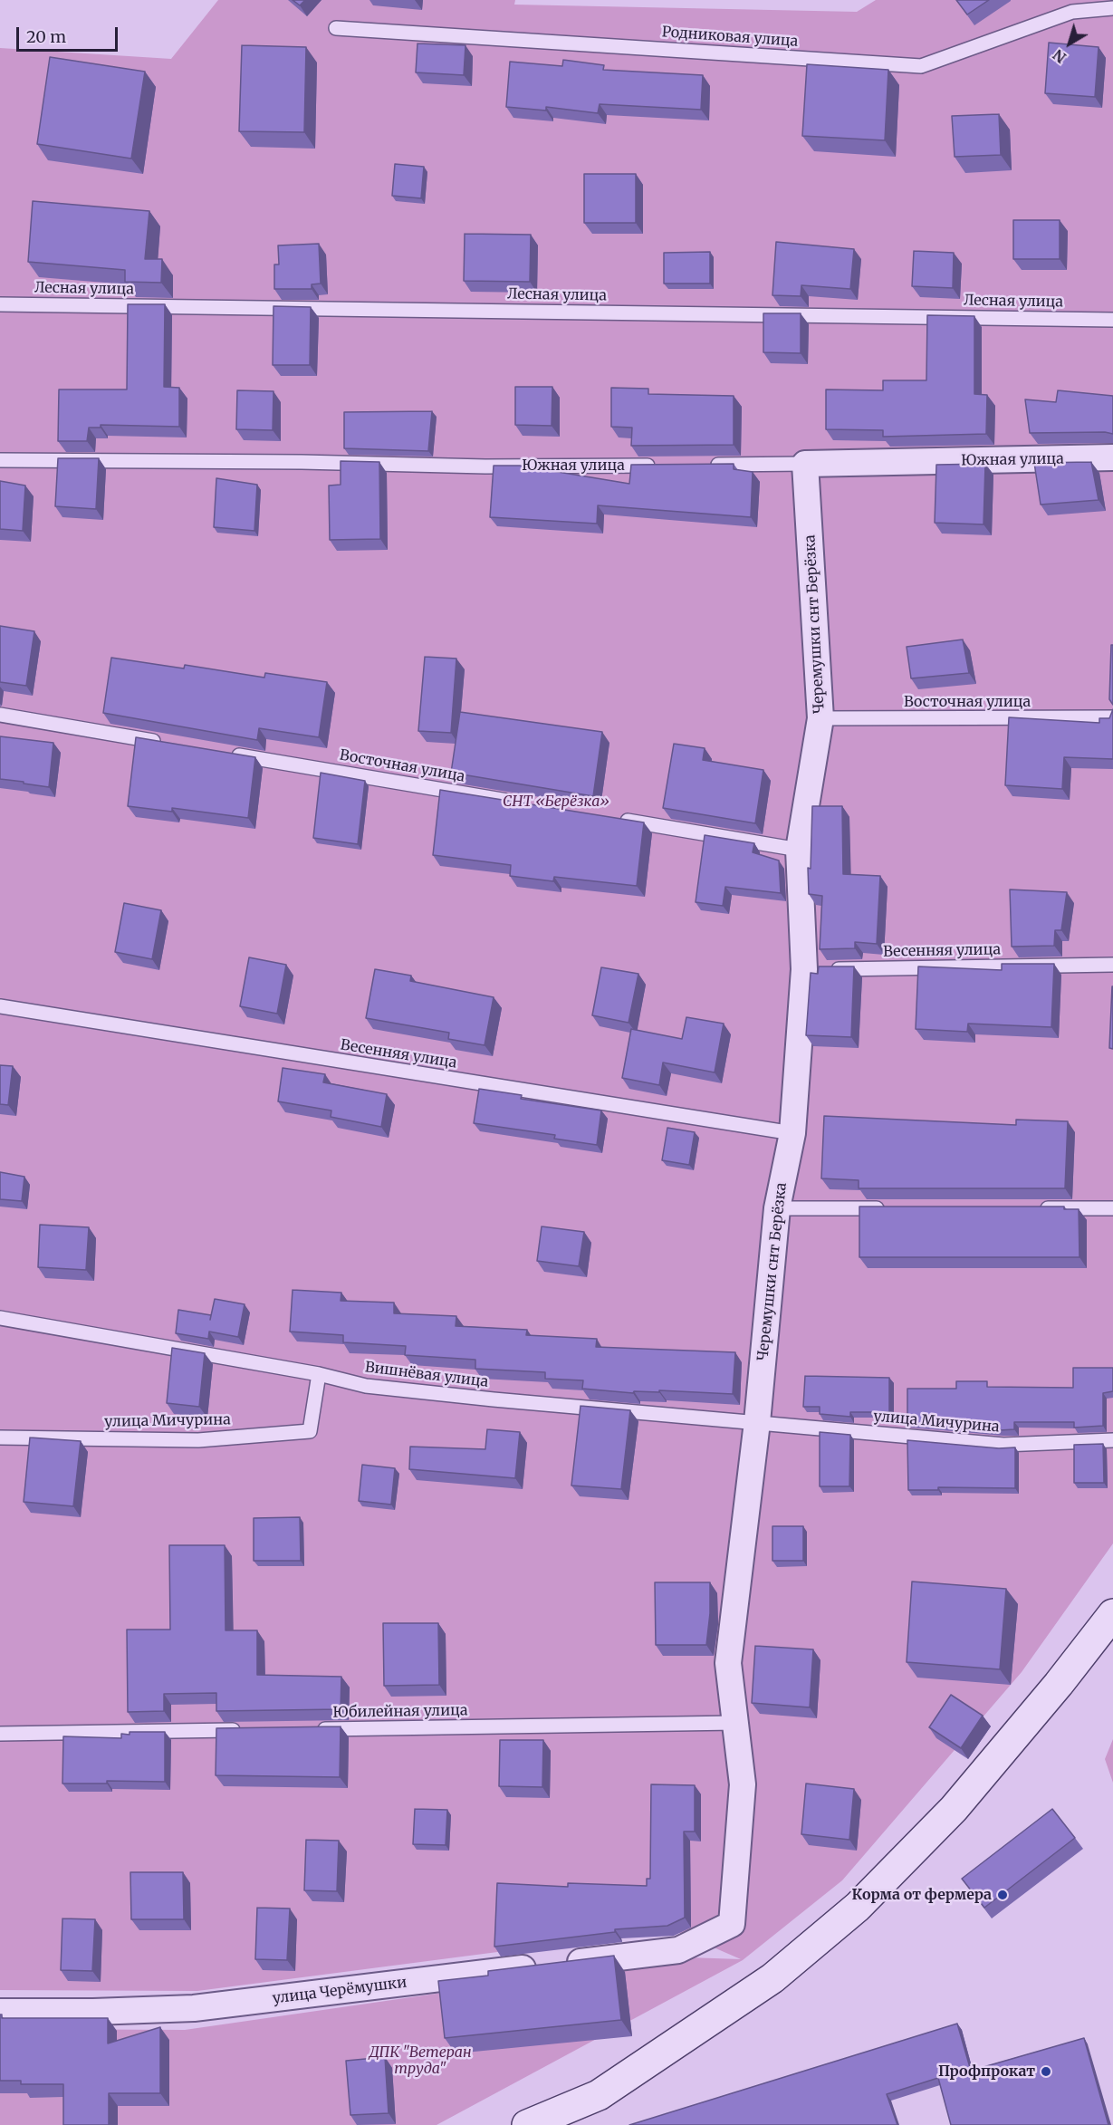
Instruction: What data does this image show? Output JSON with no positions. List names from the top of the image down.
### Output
{
  "streets": {
    "street": ["Южная улица", "Черемушки снт Берёзка", "улица Черёмушки"],
    "lane": [
      "Родниковая улица",
      "Лесная улица",
      "Восточная улица",
      "Весенняя улица",
      "Вишнёвая улица",
      "улица Мичурина",
      "Юбилейная улица"
    ]
  },
  "crossings": [
    ["Южная улица", "Черемушки снт Берёзка"],
    ["Черемушки снт Берёзка", "Восточная улица"],
    ["Черемушки снт Берёзка", "Весенняя улица"],
    ["Черемушки снт Берёзка", "Вишнёвая улица"],
    ["Черемушки снт Берёзка", "улица Мичурина"],
    ["Черемушки снт Берёзка", "Юбилейная улица"],
    ["Черемушки снт Берёзка", "улица Черёмушки"],
    ["Вишнёвая улица", "улица Мичурина"]
  ],
  "parks": ["СНТ «Берёзка»", "ДПК \"Ветеран труда\""],
  "places": ["Корма от фермера", "Профпрокат"],
  "scale_bar": "20 m",
  "north": "bottom left"
}
